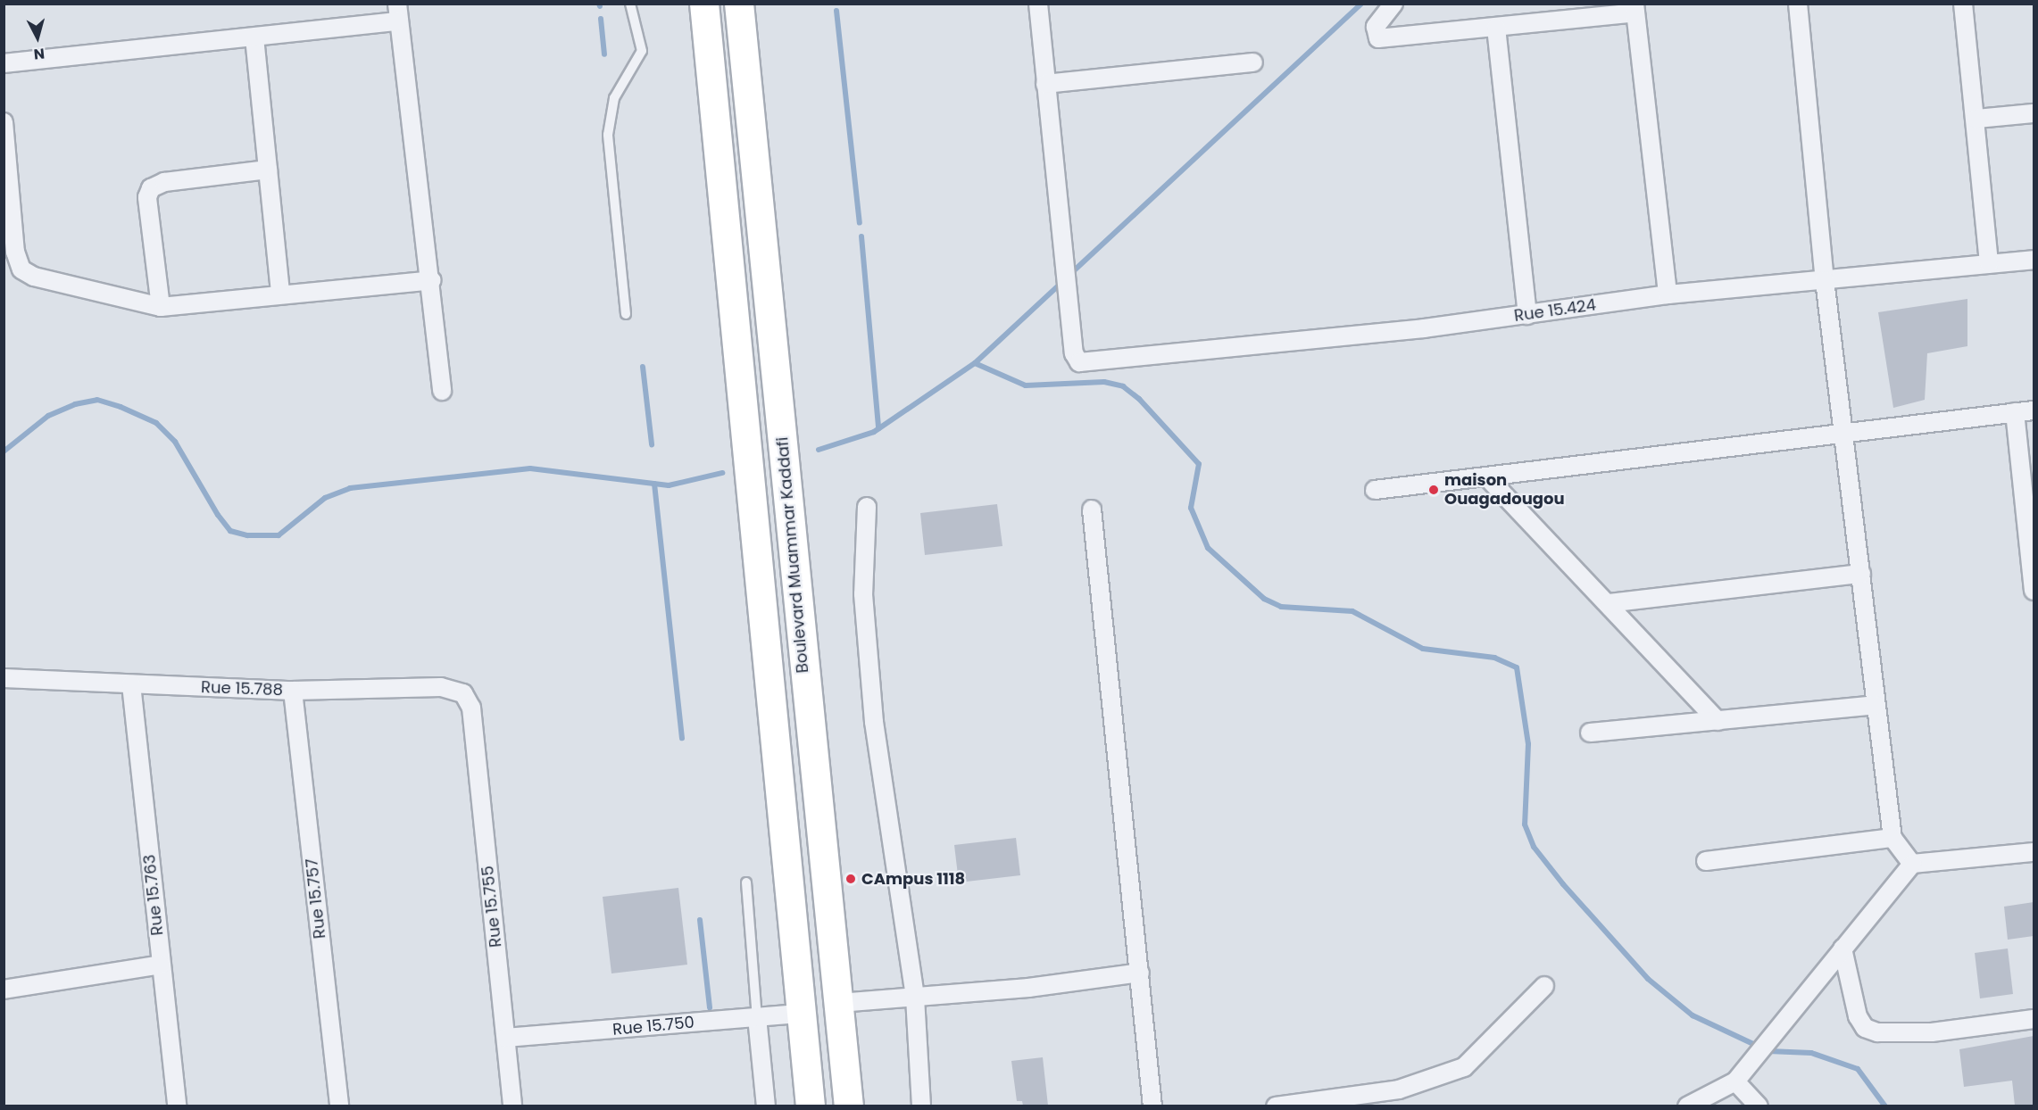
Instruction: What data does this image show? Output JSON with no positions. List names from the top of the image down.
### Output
{
  "streets": {
    "main road": ["Boulevard Muammar Kaddafi"],
    "street": [
      "Rue 15.424",
      "Rue 15.788",
      "Rue 15.763",
      "Rue 15.757",
      "Rue 15.755",
      "Rue 15.750"
    ]
  },
  "crossings": [
    ["Boulevard Muammar Kaddafi", "Rue 15.750"],
    ["Rue 15.788", "Rue 15.763"],
    ["Rue 15.788", "Rue 15.757"],
    ["Rue 15.788", "Rue 15.755"],
    ["Rue 15.755", "Rue 15.750"]
  ],
  "places": ["maison Ouagadougou", "CAmpus 1118"],
  "north": "bottom"
}
